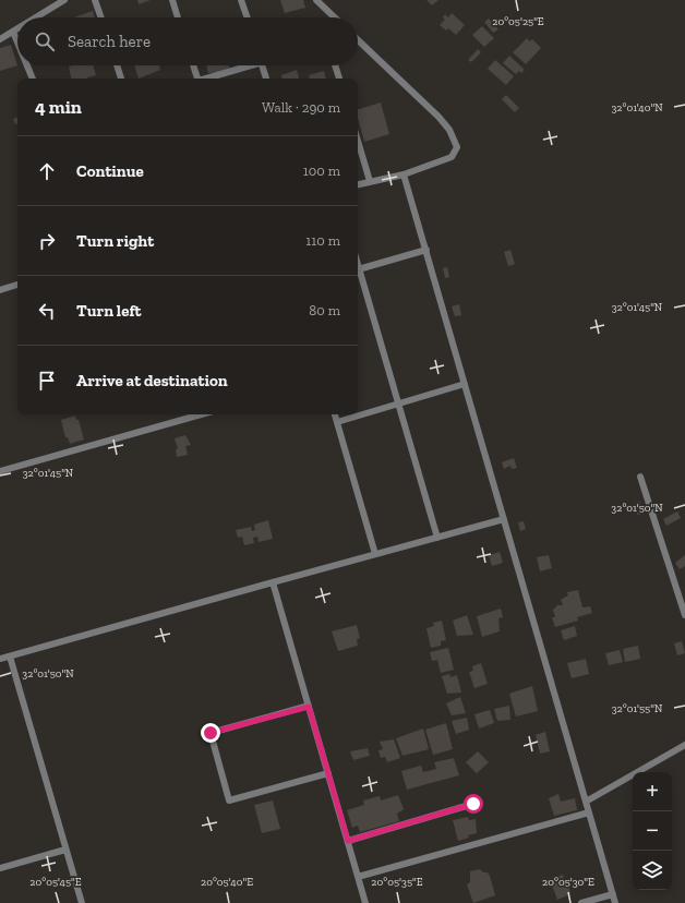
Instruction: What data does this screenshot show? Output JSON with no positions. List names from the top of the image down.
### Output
{
  "page": {
    "search": "Search here",
    "heading": ["4 min", "Walk · 290 m"],
    "list": [
      ["Continue", "100 m"],
      ["Turn right", "110 m"],
      ["Turn left", "80 m"],
      "Arrive at destination"
    ],
    "map_buttons": ["+", "−"]
  },
  "coordinates": [
    "20°05'25\"E",
    "32°01'40\"N",
    "32°01'45\"N",
    "32°01'50\"N",
    "32°01'55\"N",
    "20°05'45\"E",
    "20°05'40\"E",
    "20°05'35\"E",
    "20°05'30\"E"
  ]
}
